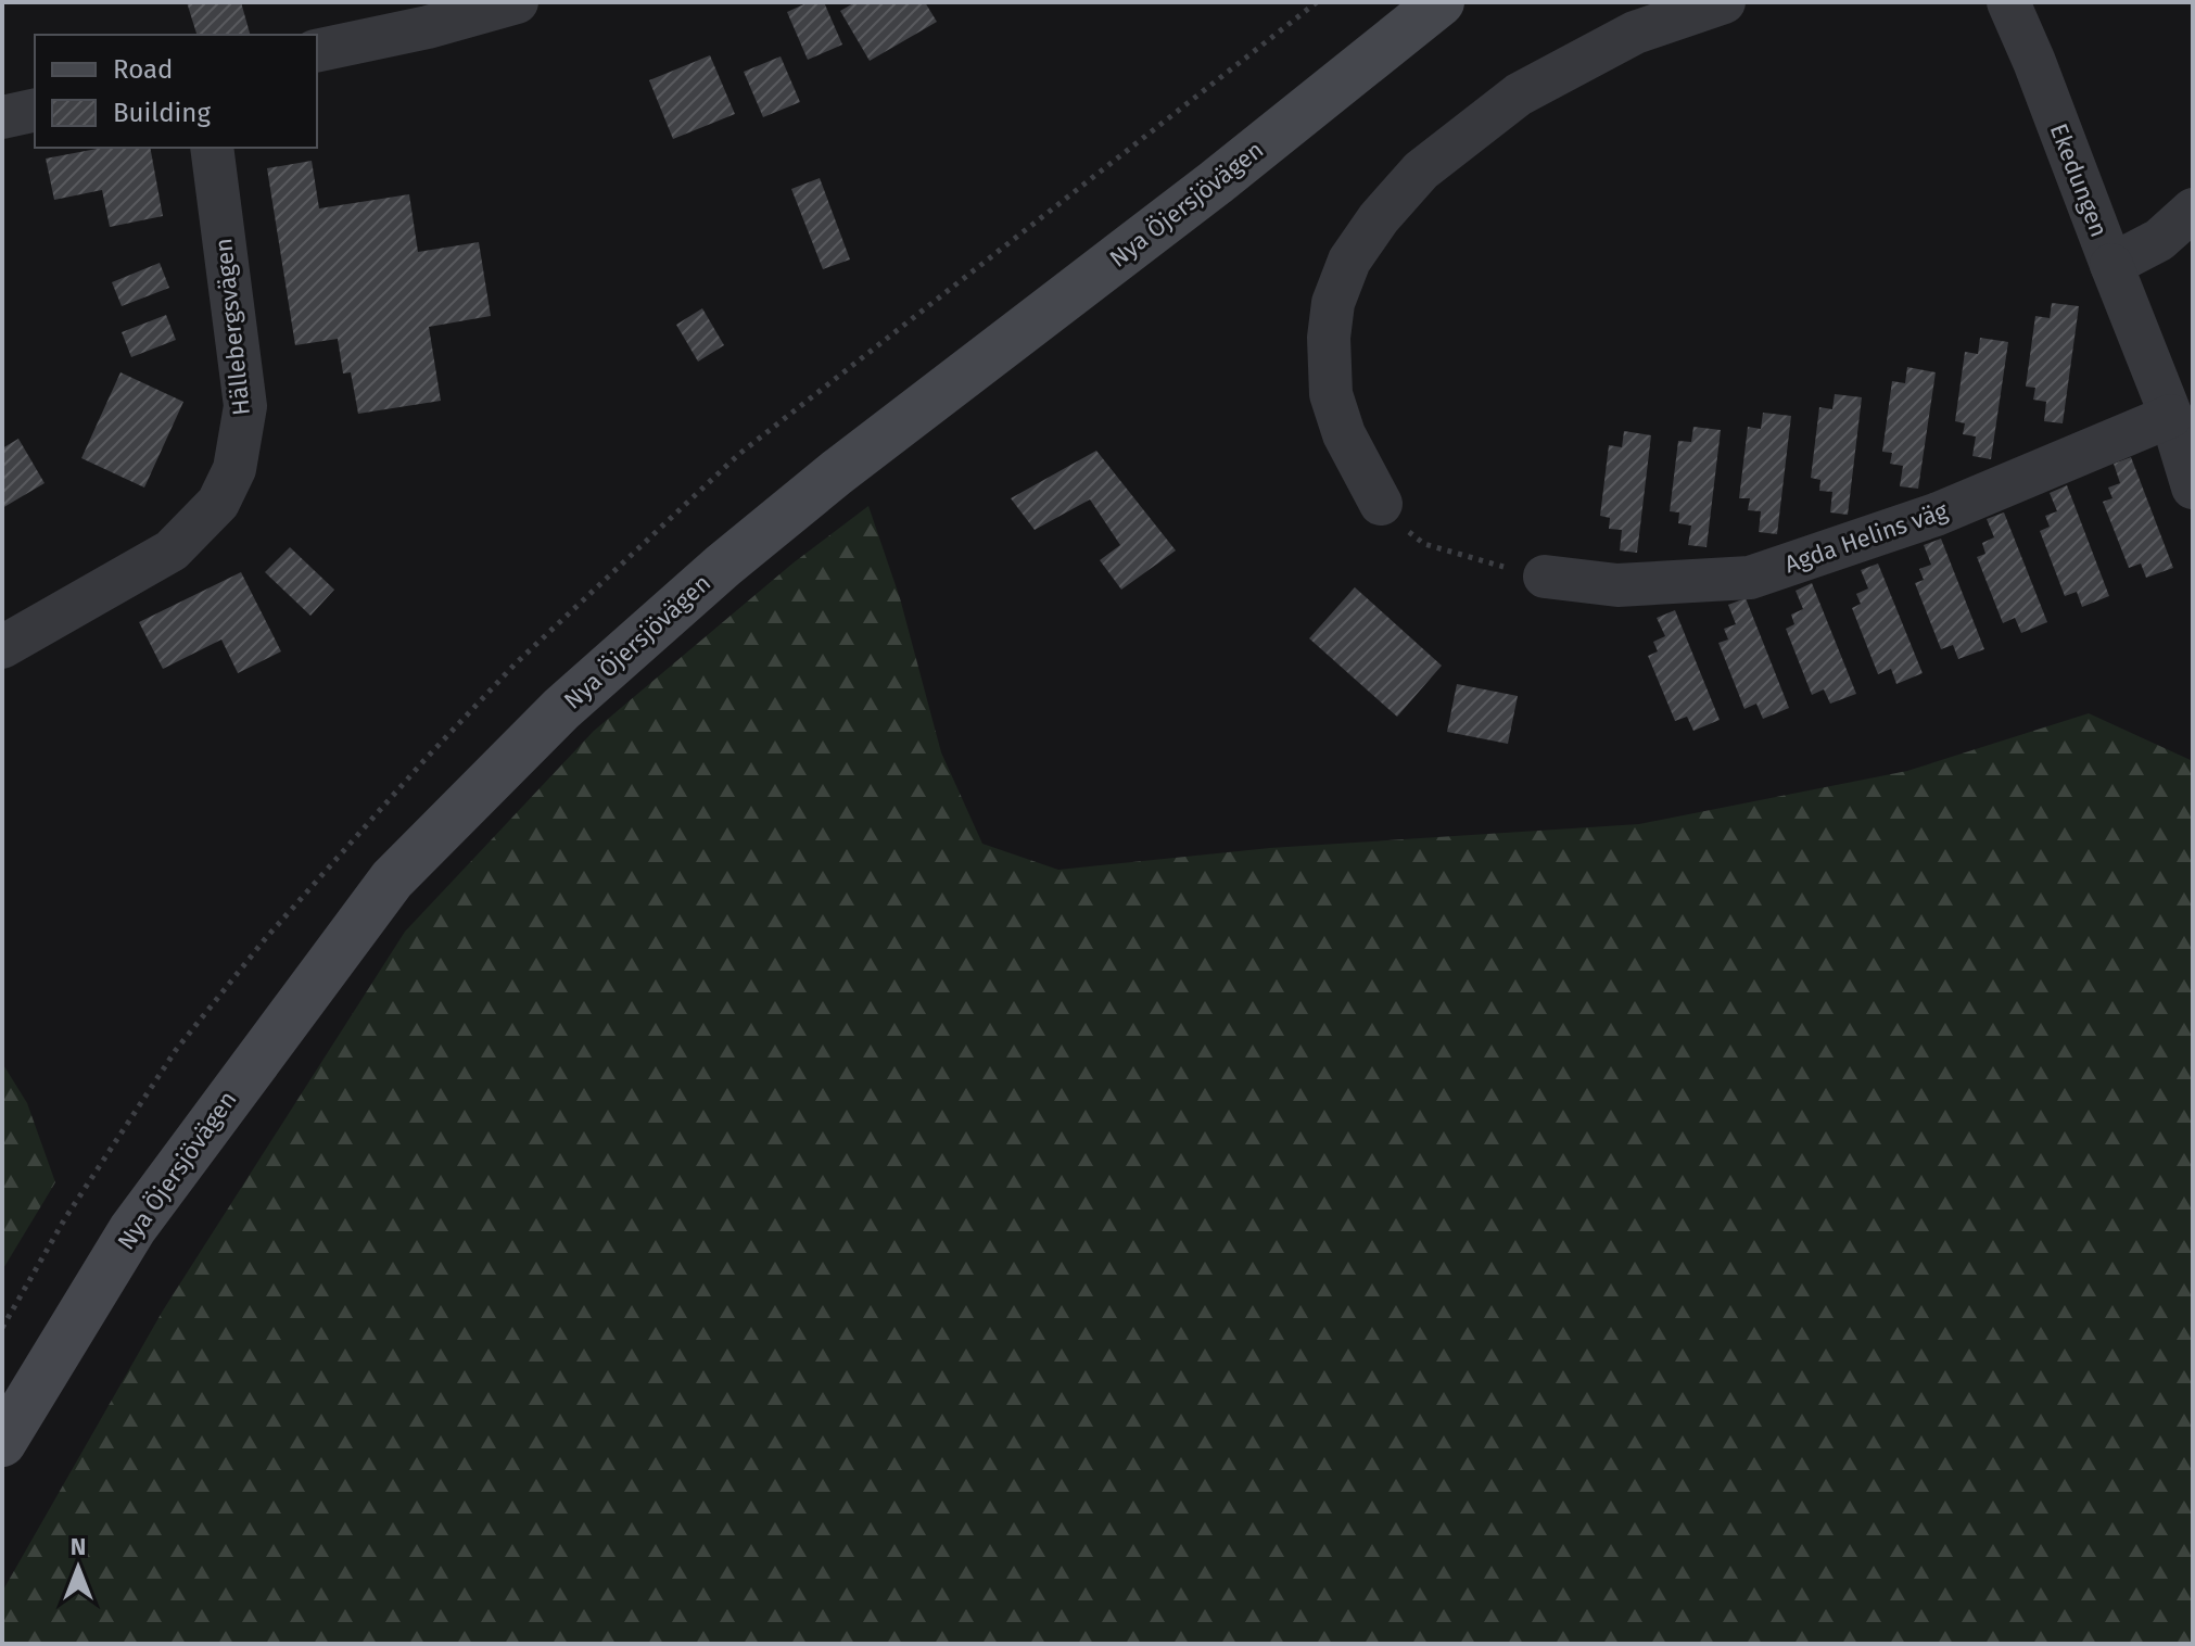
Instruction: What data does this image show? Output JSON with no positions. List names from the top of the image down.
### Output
{
  "streets": {
    "street": [
      "Ekedungen",
      "Nya Öjersjövägen",
      "Hällebergsvägen",
      "Agda Helins väg"
    ]
  },
  "legend": ["Road", "Building"],
  "north": "top"
}
